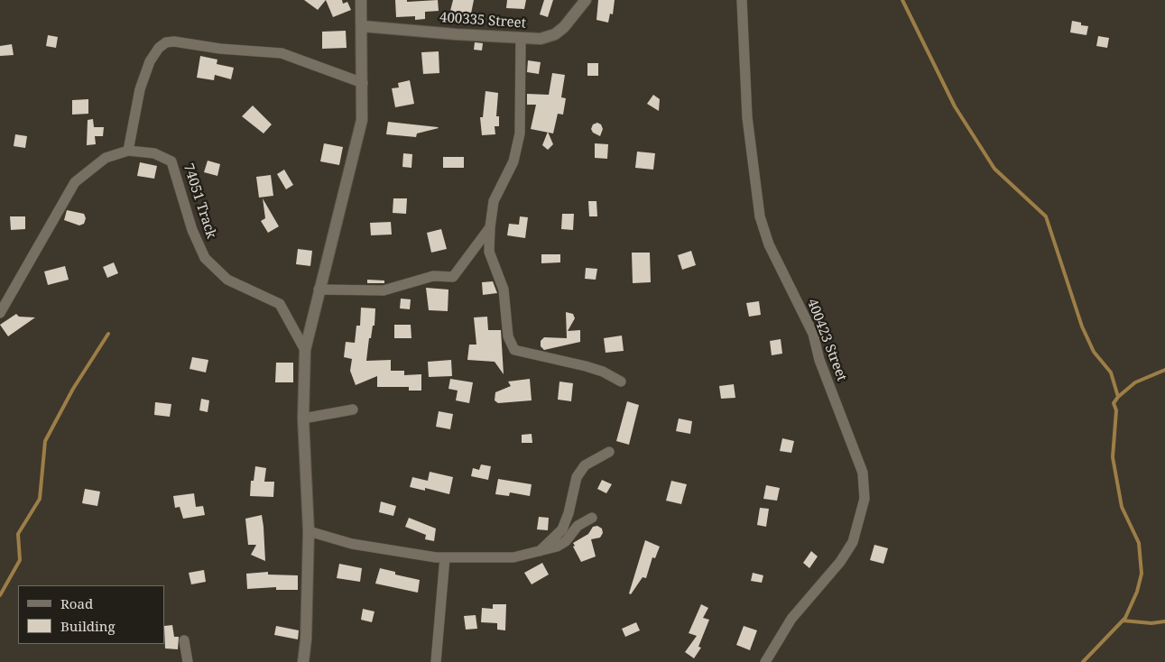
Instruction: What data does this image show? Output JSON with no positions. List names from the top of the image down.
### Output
{
  "streets": {
    "street": ["400335 Street", "74051 Track", "400423 Street"]
  },
  "legend": ["Road", "Building"]
}
